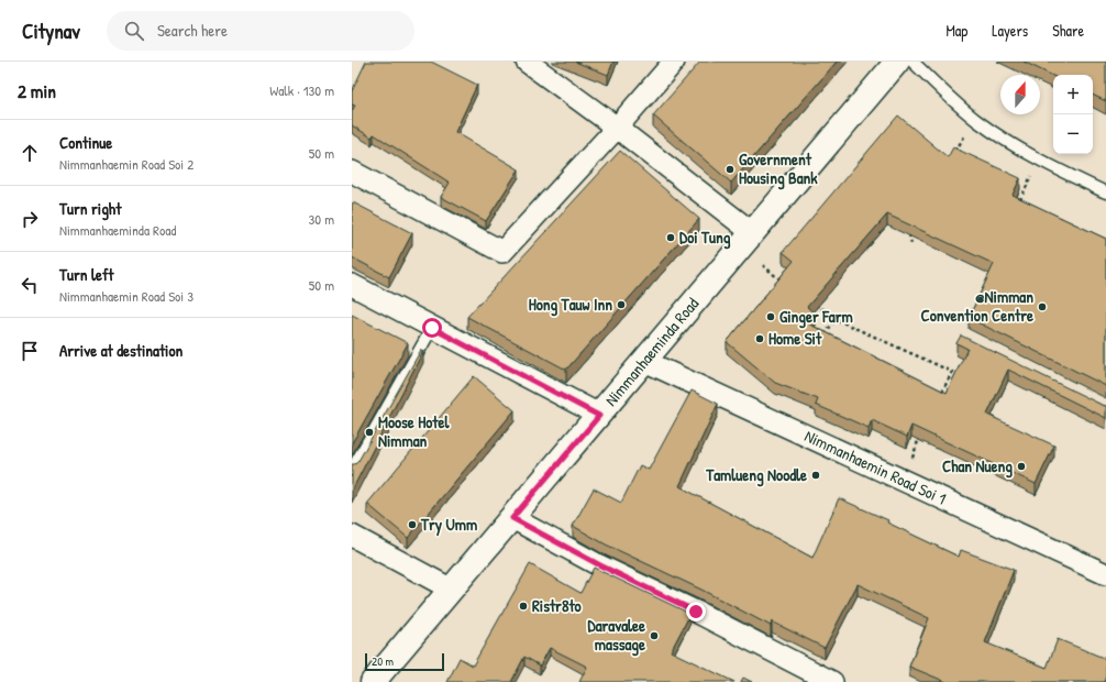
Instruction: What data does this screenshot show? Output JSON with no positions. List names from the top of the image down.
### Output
{
  "streets": {
    "main road": ["Nimmanhaeminda Road"],
    "street": ["Nimmanhaemin Road Soi 1"]
  },
  "crossings": [
    ["Nimmanhaeminda Road", "Nimmanhaemin Road Soi 1"]
  ],
  "places": [
    "Government Housing Bank",
    "Doi Tung",
    "Hong Tauw Inn",
    "@Nimman Convention Centre",
    "Ginger Farm",
    "Home Sit",
    "Moose Hotel Nimman",
    "Chan Nueng",
    "Tamlueng Noodle",
    "Try Umm",
    "Ristr8to",
    "Daravalee massage"
  ],
  "scale_bar": "20 m",
  "north": "top",
  "page": {
    "header": "Citynav",
    "search": "Search here",
    "nav": ["Map", "Layers", "Share"],
    "heading": ["2 min", "Walk · 130 m"],
    "map_buttons": ["+", "−"],
    "list": [
      ["Continue", "Nimmanhaemin Road Soi 2", "50 m"],
      ["Turn right", "Nimmanhaeminda Road", "30 m"],
      ["Turn left", "Nimmanhaemin Road Soi 3", "50 m"],
      "Arrive at destination"
    ],
    "scale": "20 m"
  }
}
